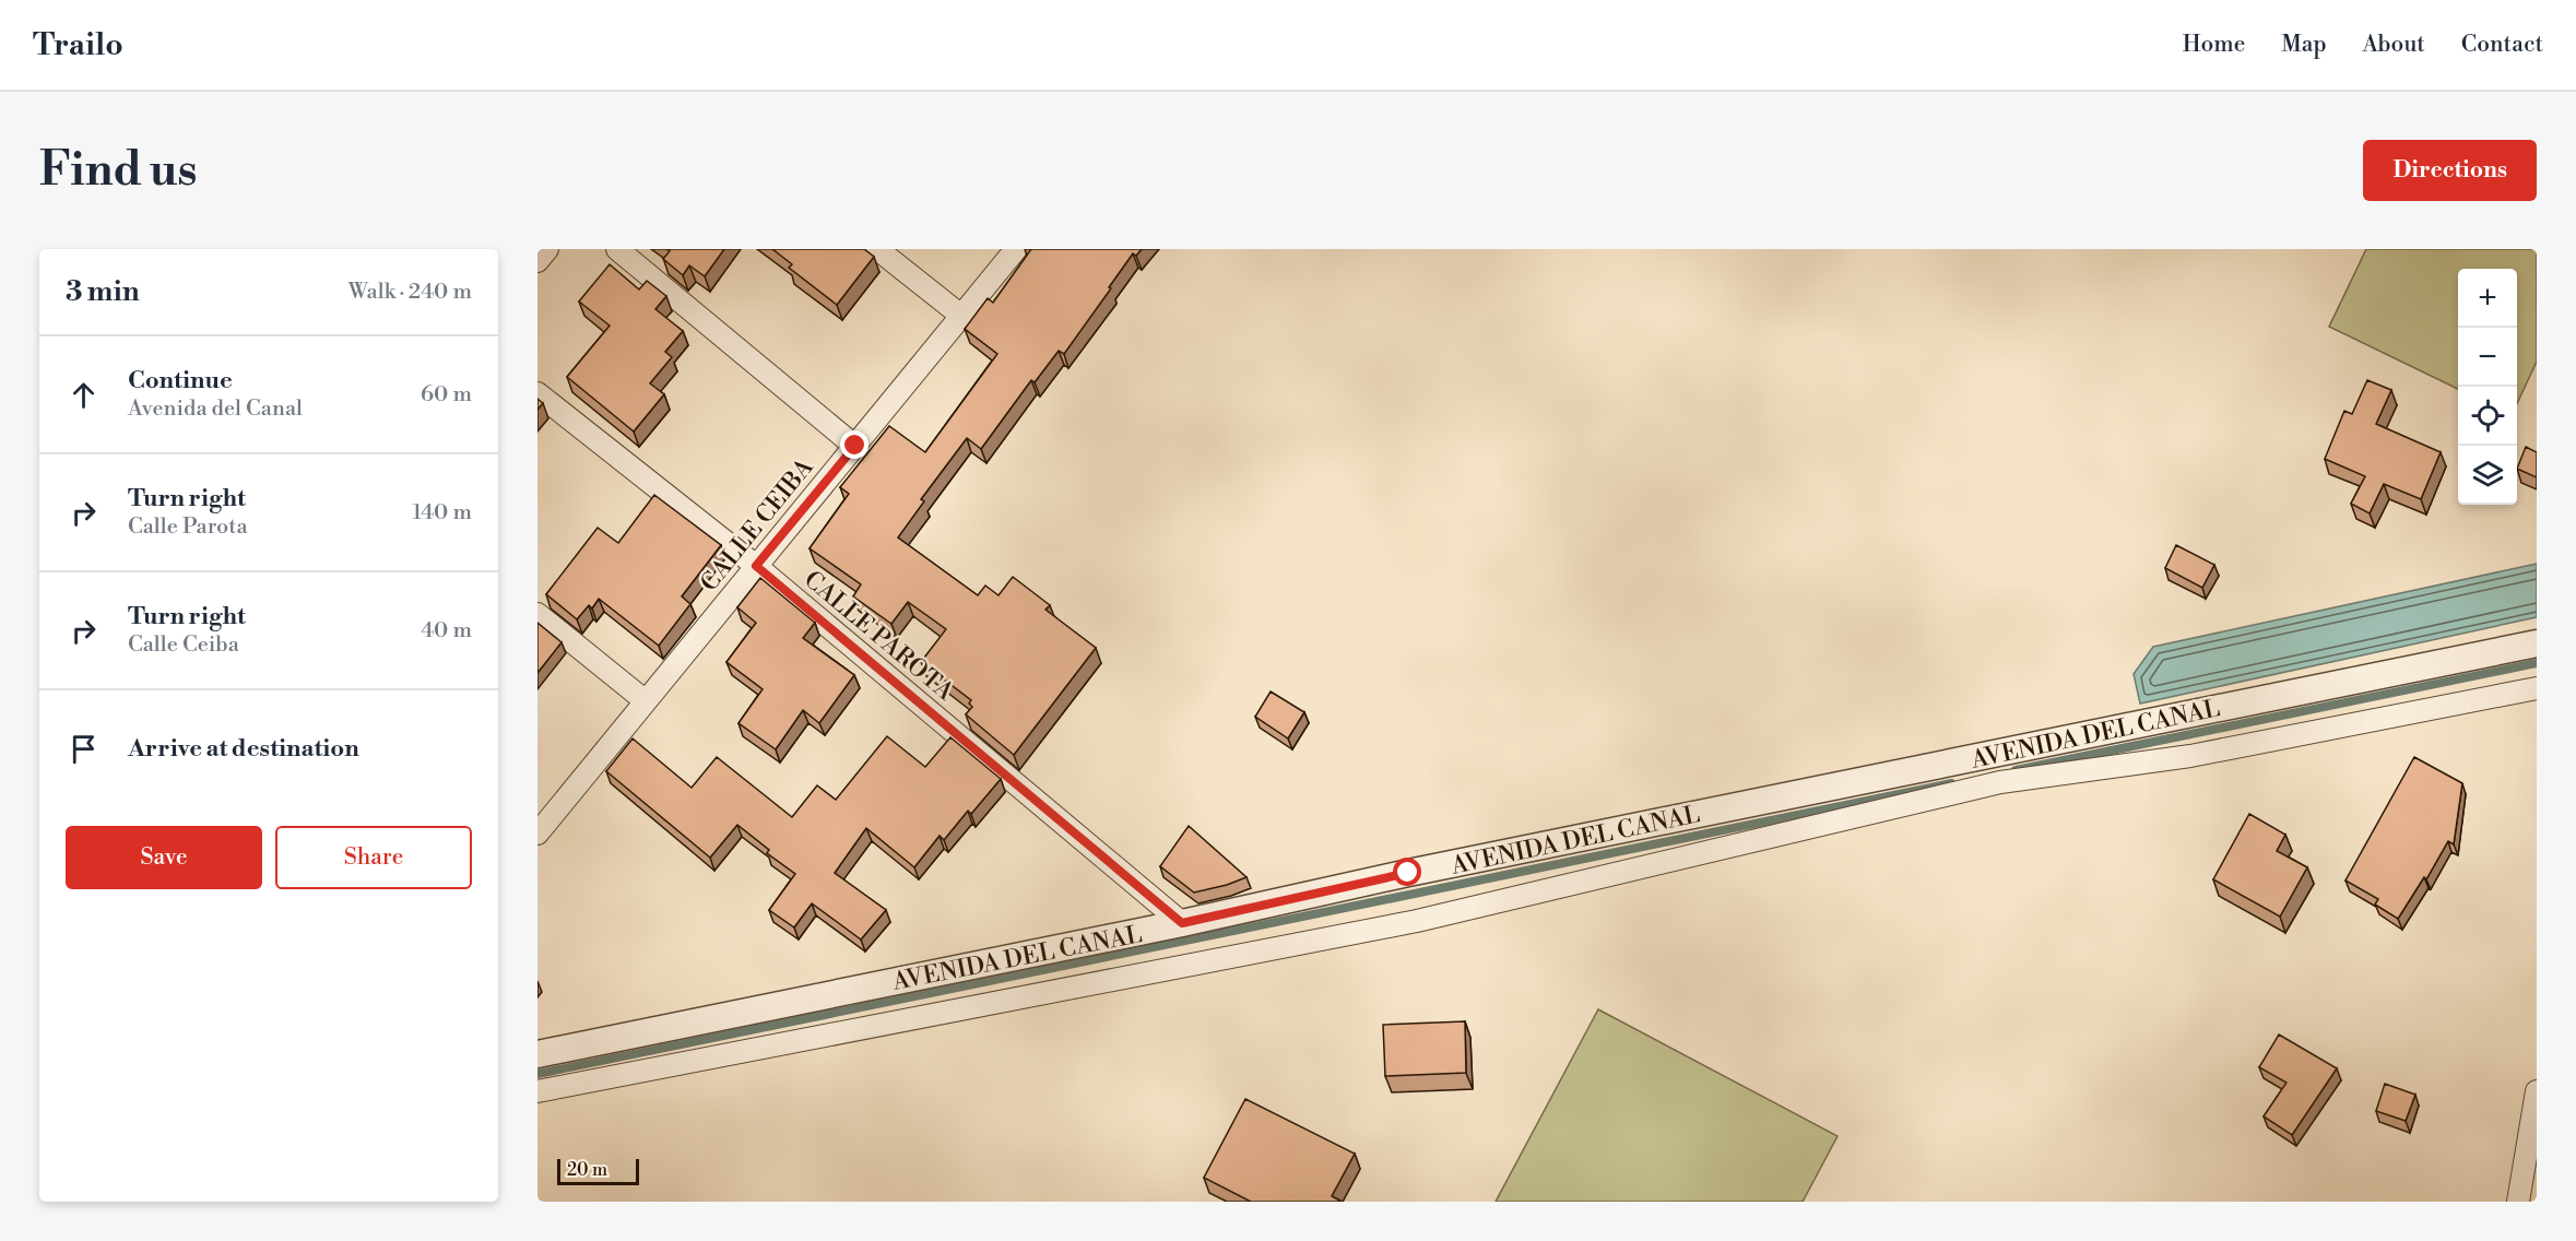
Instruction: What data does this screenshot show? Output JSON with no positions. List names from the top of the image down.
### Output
{
  "streets": {
    "street": ["CALLE CEIBA", "CALLE PAROTA", "AVENIDA DEL CANAL"]
  },
  "crossings": [
    ["CALLE CEIBA", "CALLE PAROTA"],
    ["CALLE PAROTA", "AVENIDA DEL CANAL"]
  ],
  "scale_bar": "20 m",
  "page": {
    "header": "Trailo",
    "nav": [
      "Home",
      "Map",
      "About",
      "Contact"
    ],
    "buttons": [
      "Directions",
      ["Save", "Share"]
    ],
    "title": "Find us",
    "heading": ["3 min", "Walk · 240 m"],
    "map_buttons": ["+", "−"],
    "list": [
      ["Continue", "Avenida del Canal", "60 m"],
      ["Turn right", "Calle Parota", "140 m"],
      ["Turn right", "Calle Ceiba", "40 m"],
      "Arrive at destination"
    ],
    "scale": "20 m"
  }
}
